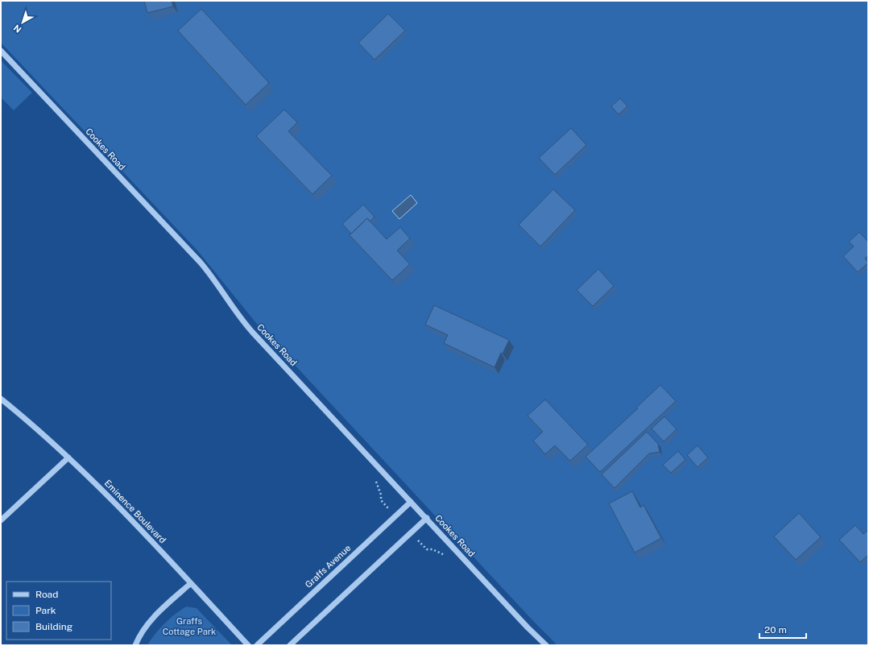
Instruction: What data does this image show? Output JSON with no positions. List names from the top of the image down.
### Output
{
  "streets": {
    "street": ["Cookes Road", "Eminence Boulevard", "Graffs Avenue"]
  },
  "crossings": [
    ["Cookes Road", "Graffs Avenue"]
  ],
  "parks": ["Graffs Cottage Park"],
  "legend": ["Road", "Park", "Building"],
  "scale_bar": "20 m",
  "north": "bottom left"
}
